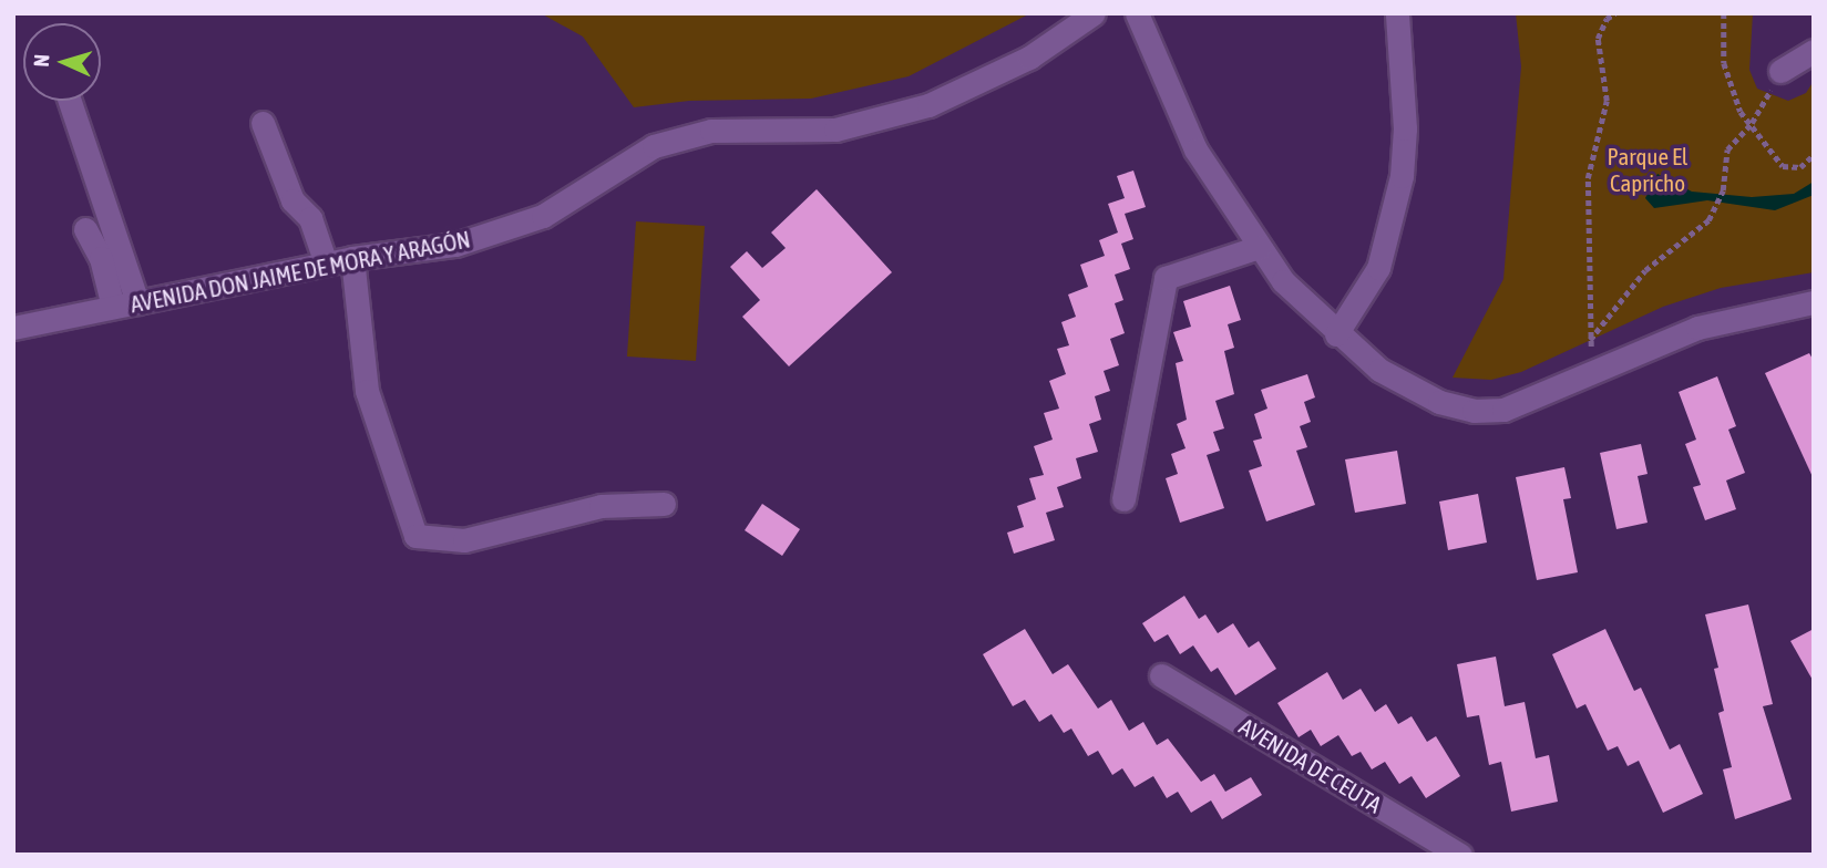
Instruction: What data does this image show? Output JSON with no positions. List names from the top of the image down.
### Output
{
  "streets": {
    "street": ["AVENIDA DON JAIME DE MORA Y ARAGÓN", "AVENIDA DE CEUTA"]
  },
  "parks": ["Parque El Capricho"],
  "north": "left"
}
